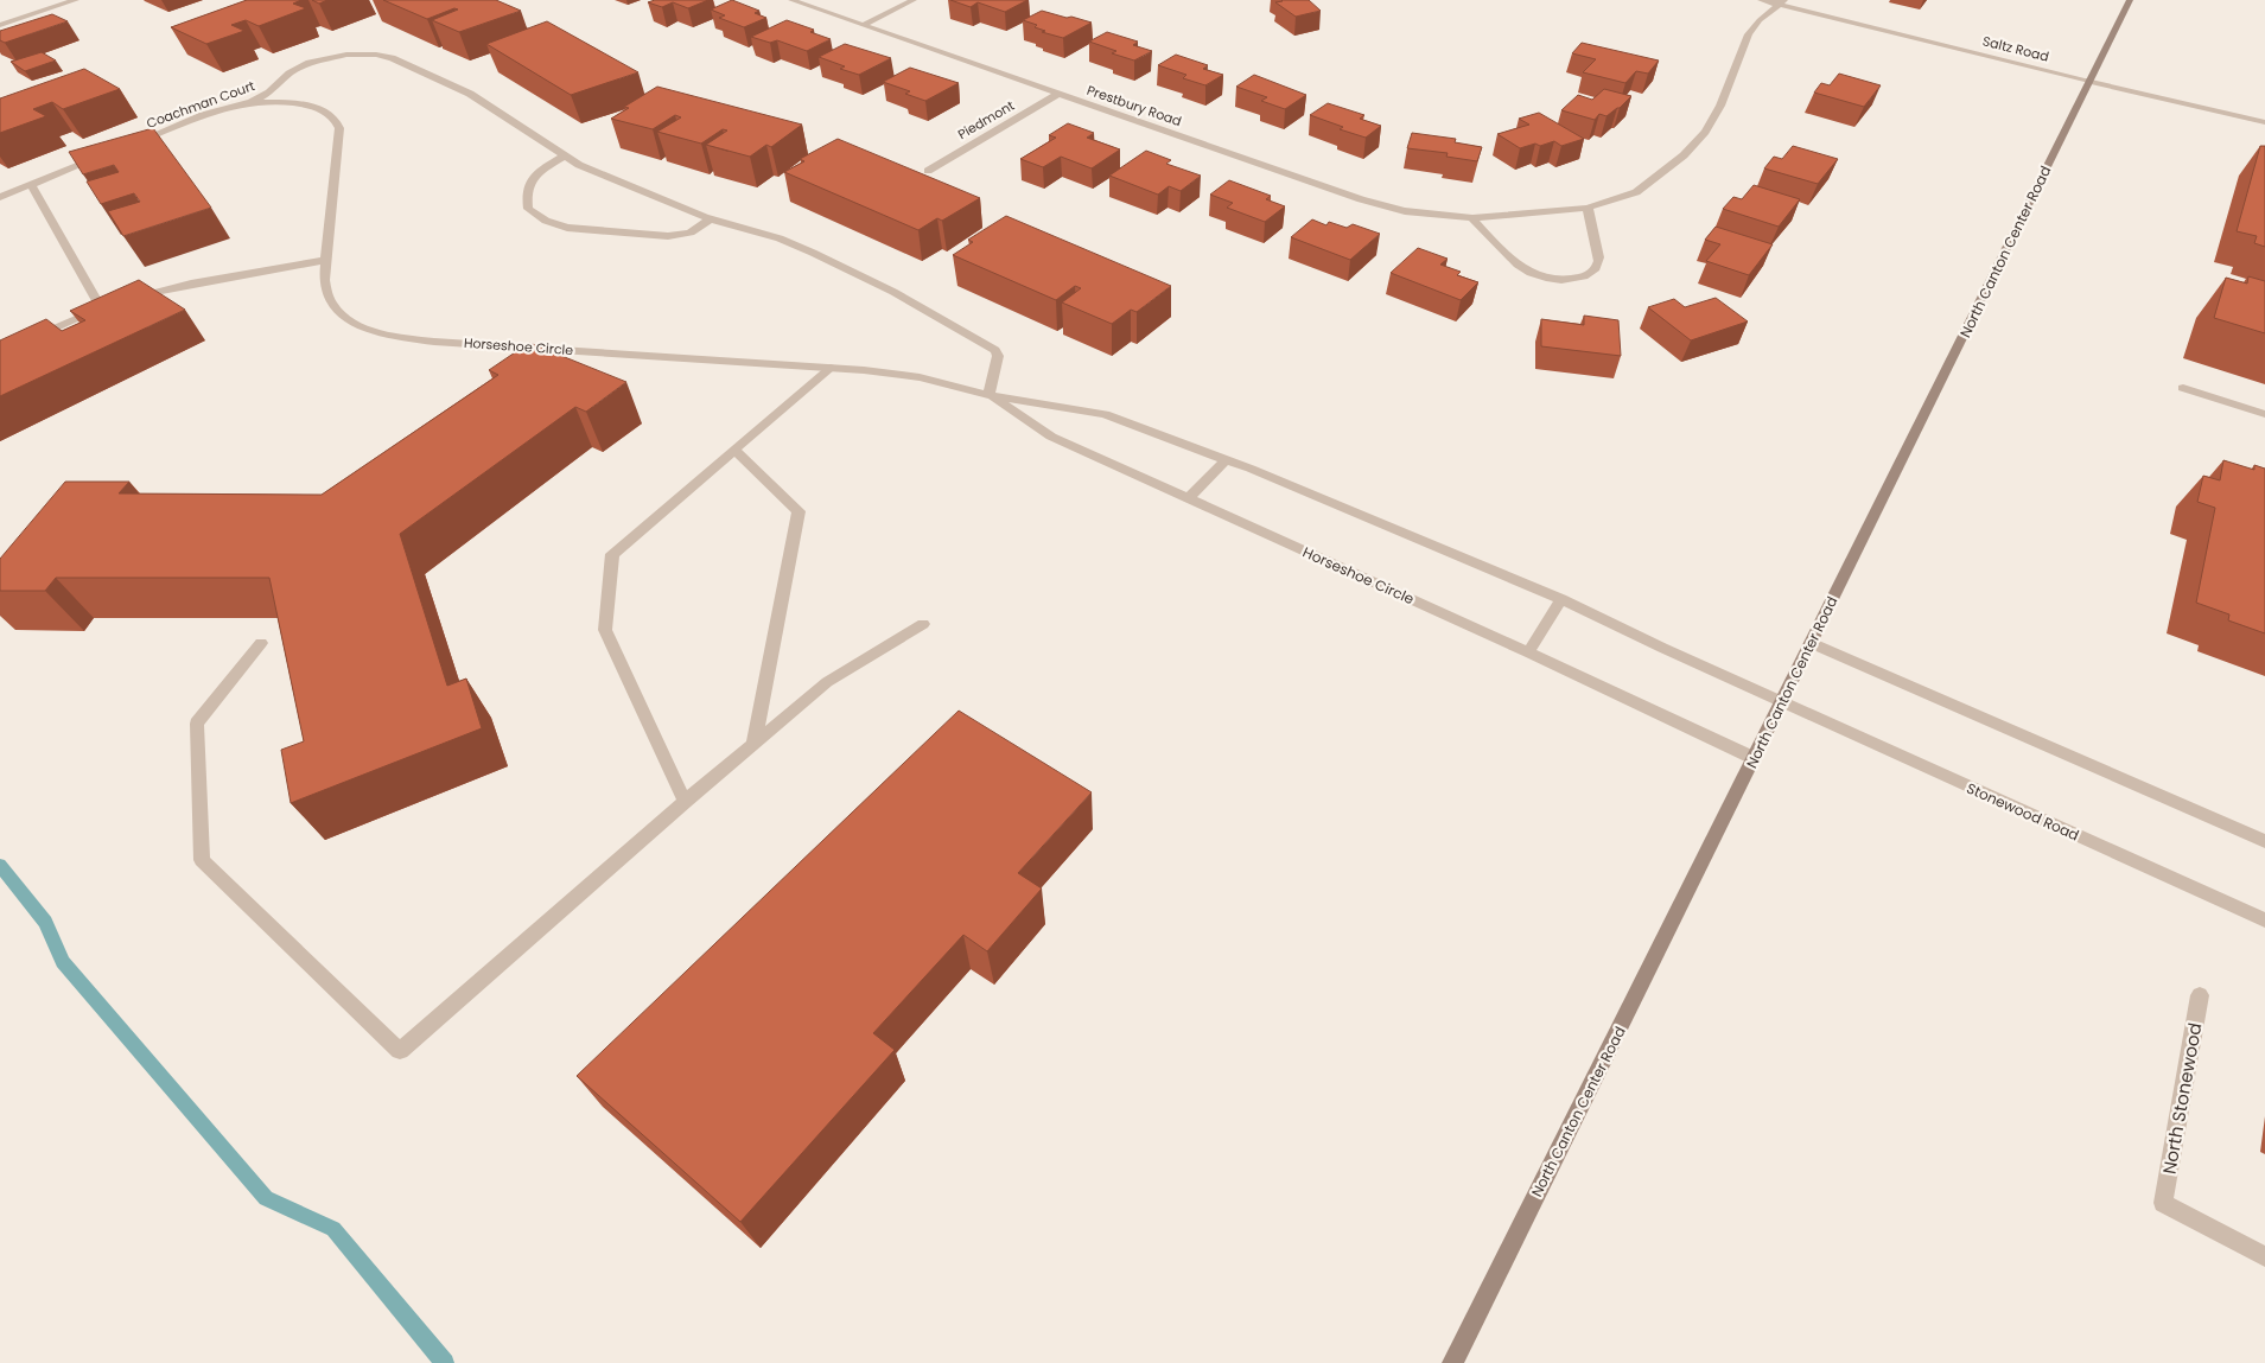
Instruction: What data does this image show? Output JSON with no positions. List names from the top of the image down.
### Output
{
  "streets": {
    "main road": ["North Canton Center Road"],
    "street": [
      "Saltz Road",
      "Coachman Court",
      "Prestbury Road",
      "Piedmont",
      "Horseshoe Circle",
      "Stonewood Road",
      "North Stonewood"
    ]
  },
  "crossings": [
    ["Saltz Road", "Prestbury Road"],
    ["Saltz Road", "North Canton Center Road"],
    ["Coachman Court", "Horseshoe Circle"],
    ["Prestbury Road", "Piedmont"],
    ["North Canton Center Road", "Horseshoe Circle"],
    ["North Canton Center Road", "Stonewood Road"],
    ["Horseshoe Circle", "Stonewood Road"]
  ]
}
